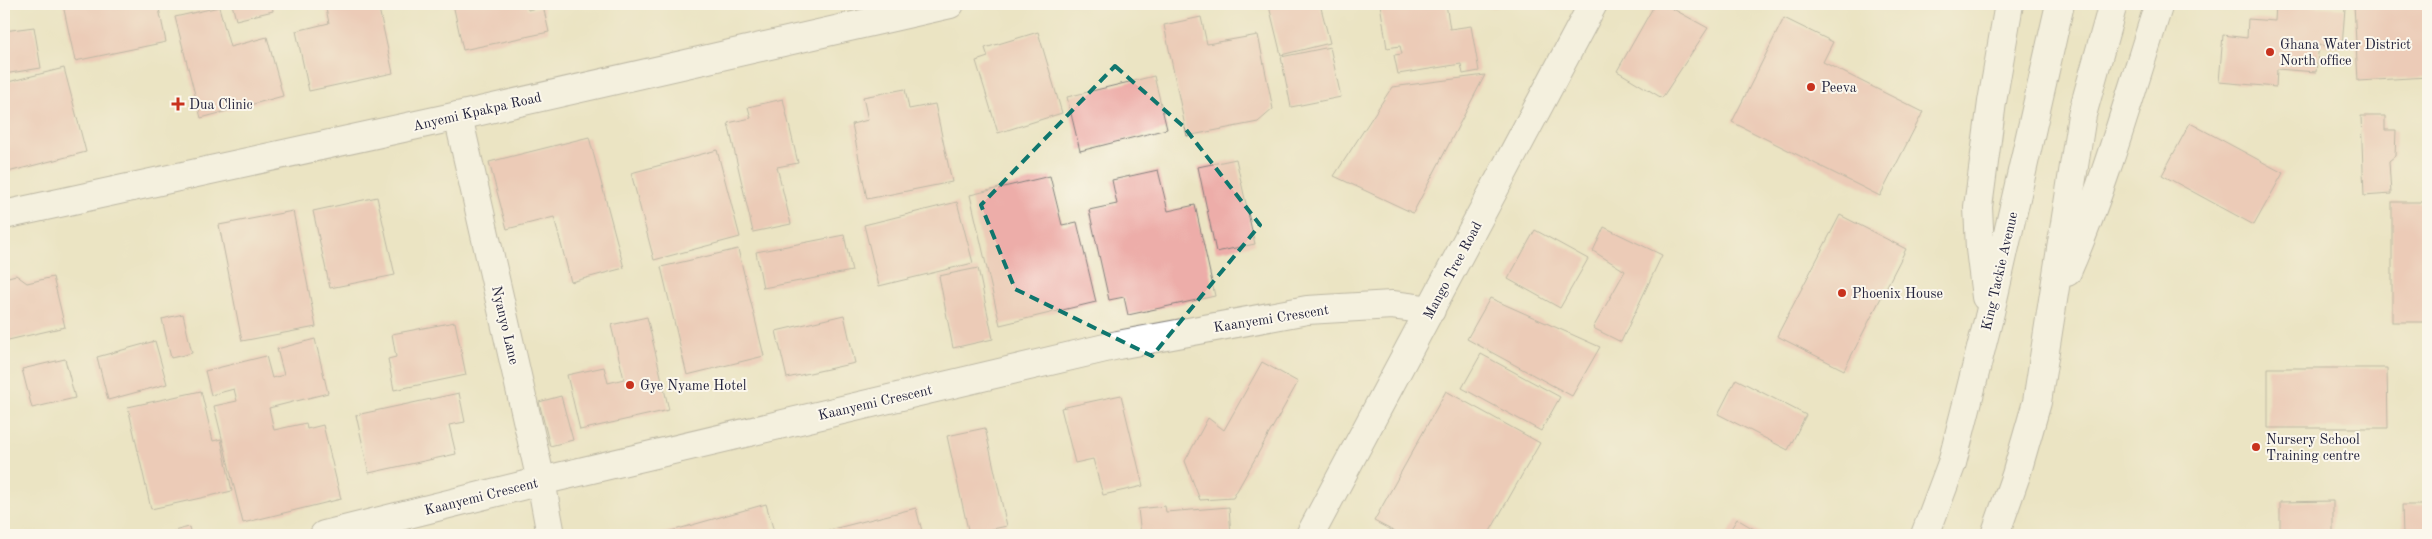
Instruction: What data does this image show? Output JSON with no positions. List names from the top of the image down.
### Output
{
  "streets": {
    "street": [
      "Anyemi Kpakpa Road",
      "Mango Tree Road",
      "King Tackie Avenue",
      "Kaanyemi Crescent",
      "Nyanyo Lane"
    ]
  },
  "crossings": [
    ["Anyemi Kpakpa Road", "Nyanyo Lane"],
    ["Mango Tree Road", "Kaanyemi Crescent"],
    ["Kaanyemi Crescent", "Nyanyo Lane"]
  ],
  "places": {
    "other": [
      "Ghana Water District North office",
      "Peeva",
      "Phoenix House",
      "Gye Nyame Hotel",
      "Nursery School Training centre"
    ],
    "health": ["Dua Clinic"]
  }
}
